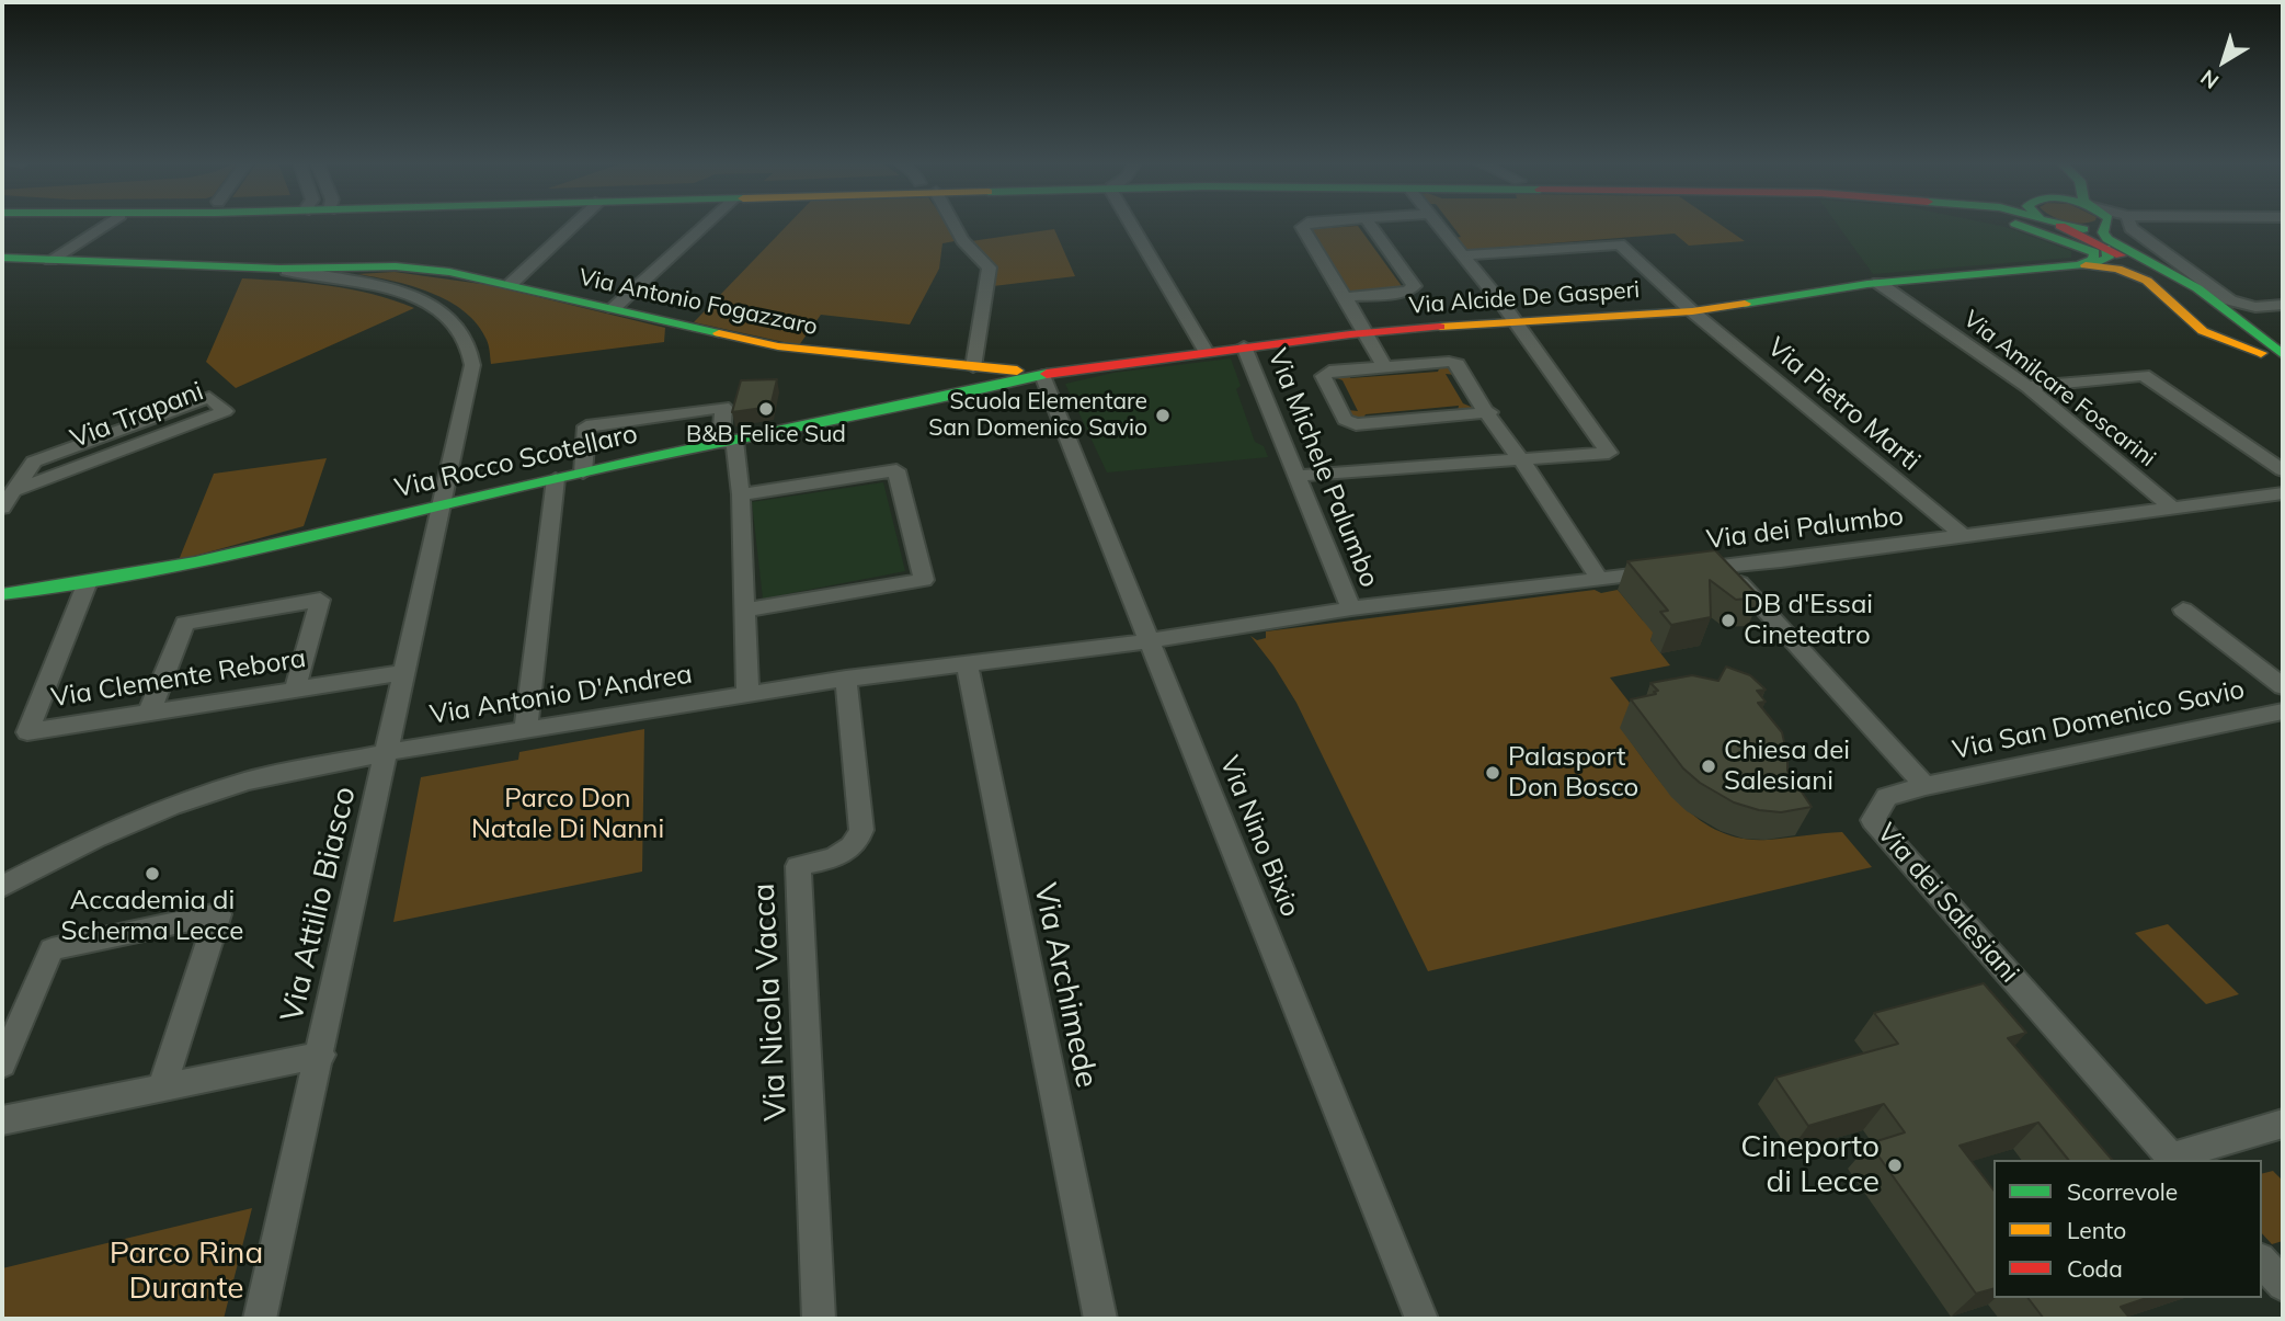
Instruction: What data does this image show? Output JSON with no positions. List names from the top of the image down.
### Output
{
  "streets": {
    "main road": ["Via Alcide De Gasperi", "Via Antonio Fogazzaro", "Via Rocco Scotellaro"],
    "street": [
      "Via Amilcare Foscarini",
      "Via Pietro Marti",
      "Via Trapani",
      "Via Michele Palumbo",
      "Via dei Palumbo",
      "Via Clemente Rebora",
      "Via Antonio D'Andrea",
      "Via San Domenico Savio",
      "Via Nino Bixio",
      "Via dei Salesiani",
      "Via Attilio Biasco",
      "Via Archimede",
      "Via Nicola Vacca"
    ]
  },
  "crossings": [
    ["Via Alcide De Gasperi", "Via Antonio Fogazzaro"],
    ["Via Alcide De Gasperi", "Via Amilcare Foscarini"],
    ["Via Alcide De Gasperi", "Via Pietro Marti"],
    ["Via Alcide De Gasperi", "Via Rocco Scotellaro"],
    ["Via Alcide De Gasperi", "Via Michele Palumbo"],
    ["Via Alcide De Gasperi", "Via Nino Bixio"],
    ["Via Antonio Fogazzaro", "Via Attilio Biasco"],
    ["Via Amilcare Foscarini", "Via dei Palumbo"],
    ["Via Pietro Marti", "Via dei Palumbo"],
    ["Via Rocco Scotellaro", "Via Clemente Rebora"],
    ["Via Rocco Scotellaro", "Via Nino Bixio"],
    ["Via Rocco Scotellaro", "Via Attilio Biasco"],
    ["Via Michele Palumbo", "Via dei Palumbo"],
    ["Via dei Palumbo", "Via Antonio D'Andrea"],
    ["Via dei Palumbo", "Via Nino Bixio"],
    ["Via Clemente Rebora", "Via Attilio Biasco"],
    ["Via Antonio D'Andrea", "Via Nino Bixio"],
    ["Via Antonio D'Andrea", "Via Attilio Biasco"],
    ["Via Antonio D'Andrea", "Via Archimede"],
    ["Via Antonio D'Andrea", "Via Nicola Vacca"],
    ["Via San Domenico Savio", "Via dei Salesiani"]
  ],
  "parks": ["Parco Don Natale Di Nanni", "Parco Rina Durante"],
  "places": [
    "B&B Felice Sud",
    "Scuola Elementare San Domenico Savio",
    "DB d'Essai Cineteatro",
    "Chiesa dei Salesiani",
    "Palasport Don Bosco",
    "Accademia di Scherma Lecce",
    "Cineporto di Lecce"
  ],
  "legend": ["Scorrevole", "Lento", "Coda"],
  "north": "bottom left"
}
